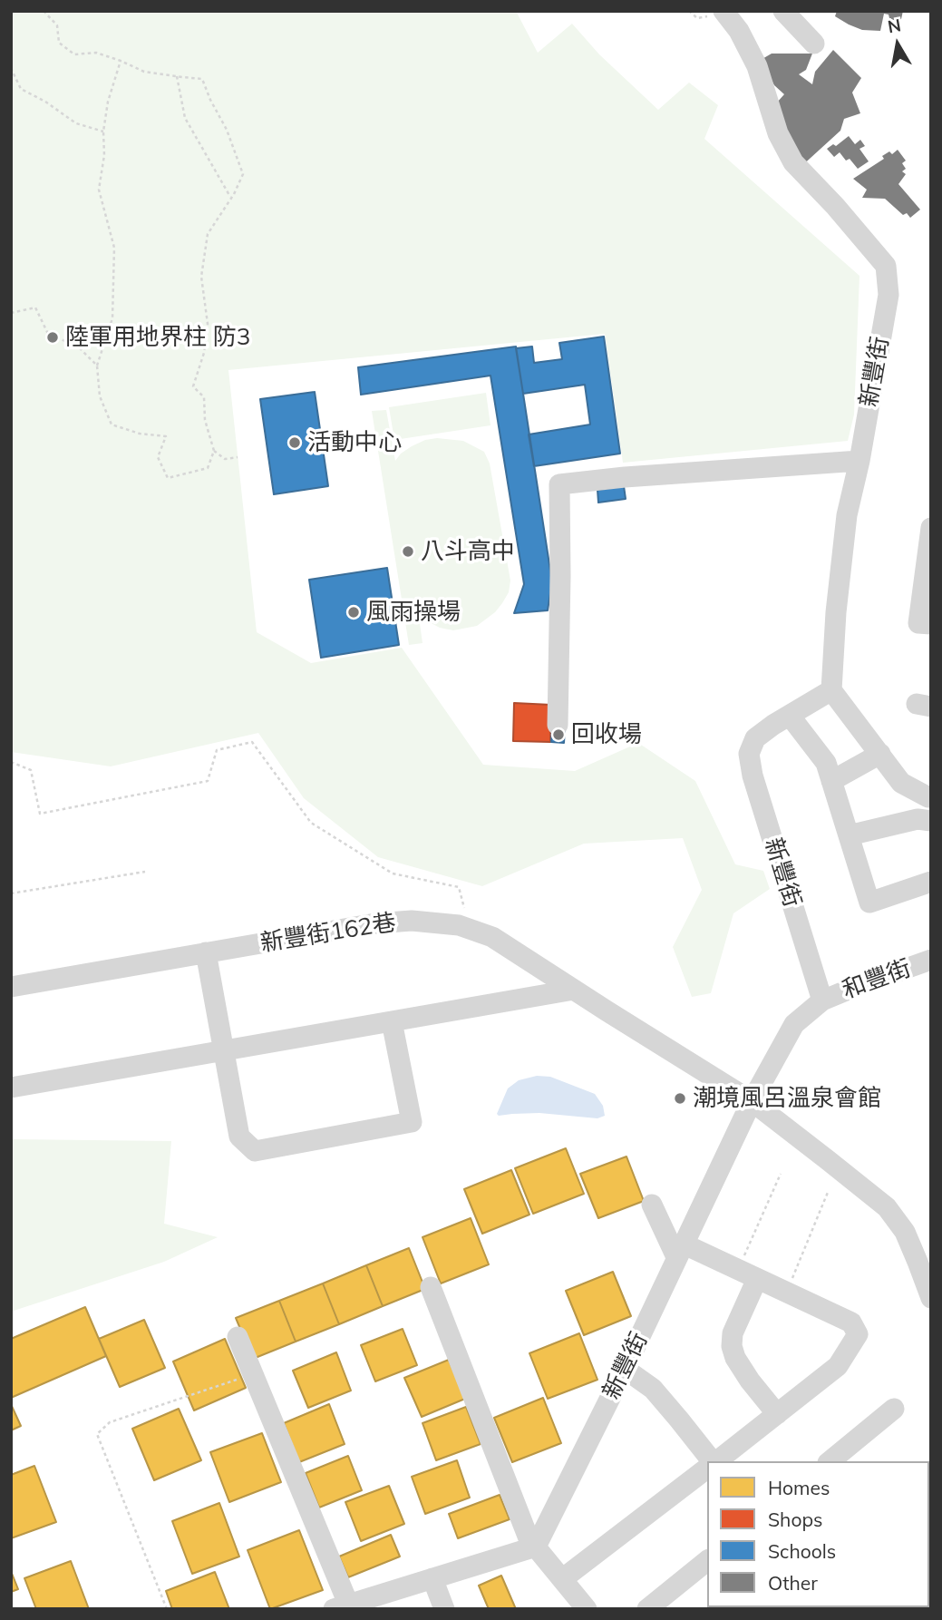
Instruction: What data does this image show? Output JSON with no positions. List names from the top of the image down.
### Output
{
  "streets": {
    "street": ["新豐街", "新豐街162巷", "和豐街"]
  },
  "crossings": [
    ["新豐街", "新豐街162巷"],
    ["新豐街", "和豐街"]
  ],
  "places": [
    "陸軍用地界柱 防3",
    "活動中心",
    "八斗高中",
    "風雨操場",
    "回收場",
    "潮境風呂溫泉會館"
  ],
  "legend": [
    "Homes",
    "Shops",
    "Schools",
    "Other"
  ],
  "north": "top"
}
